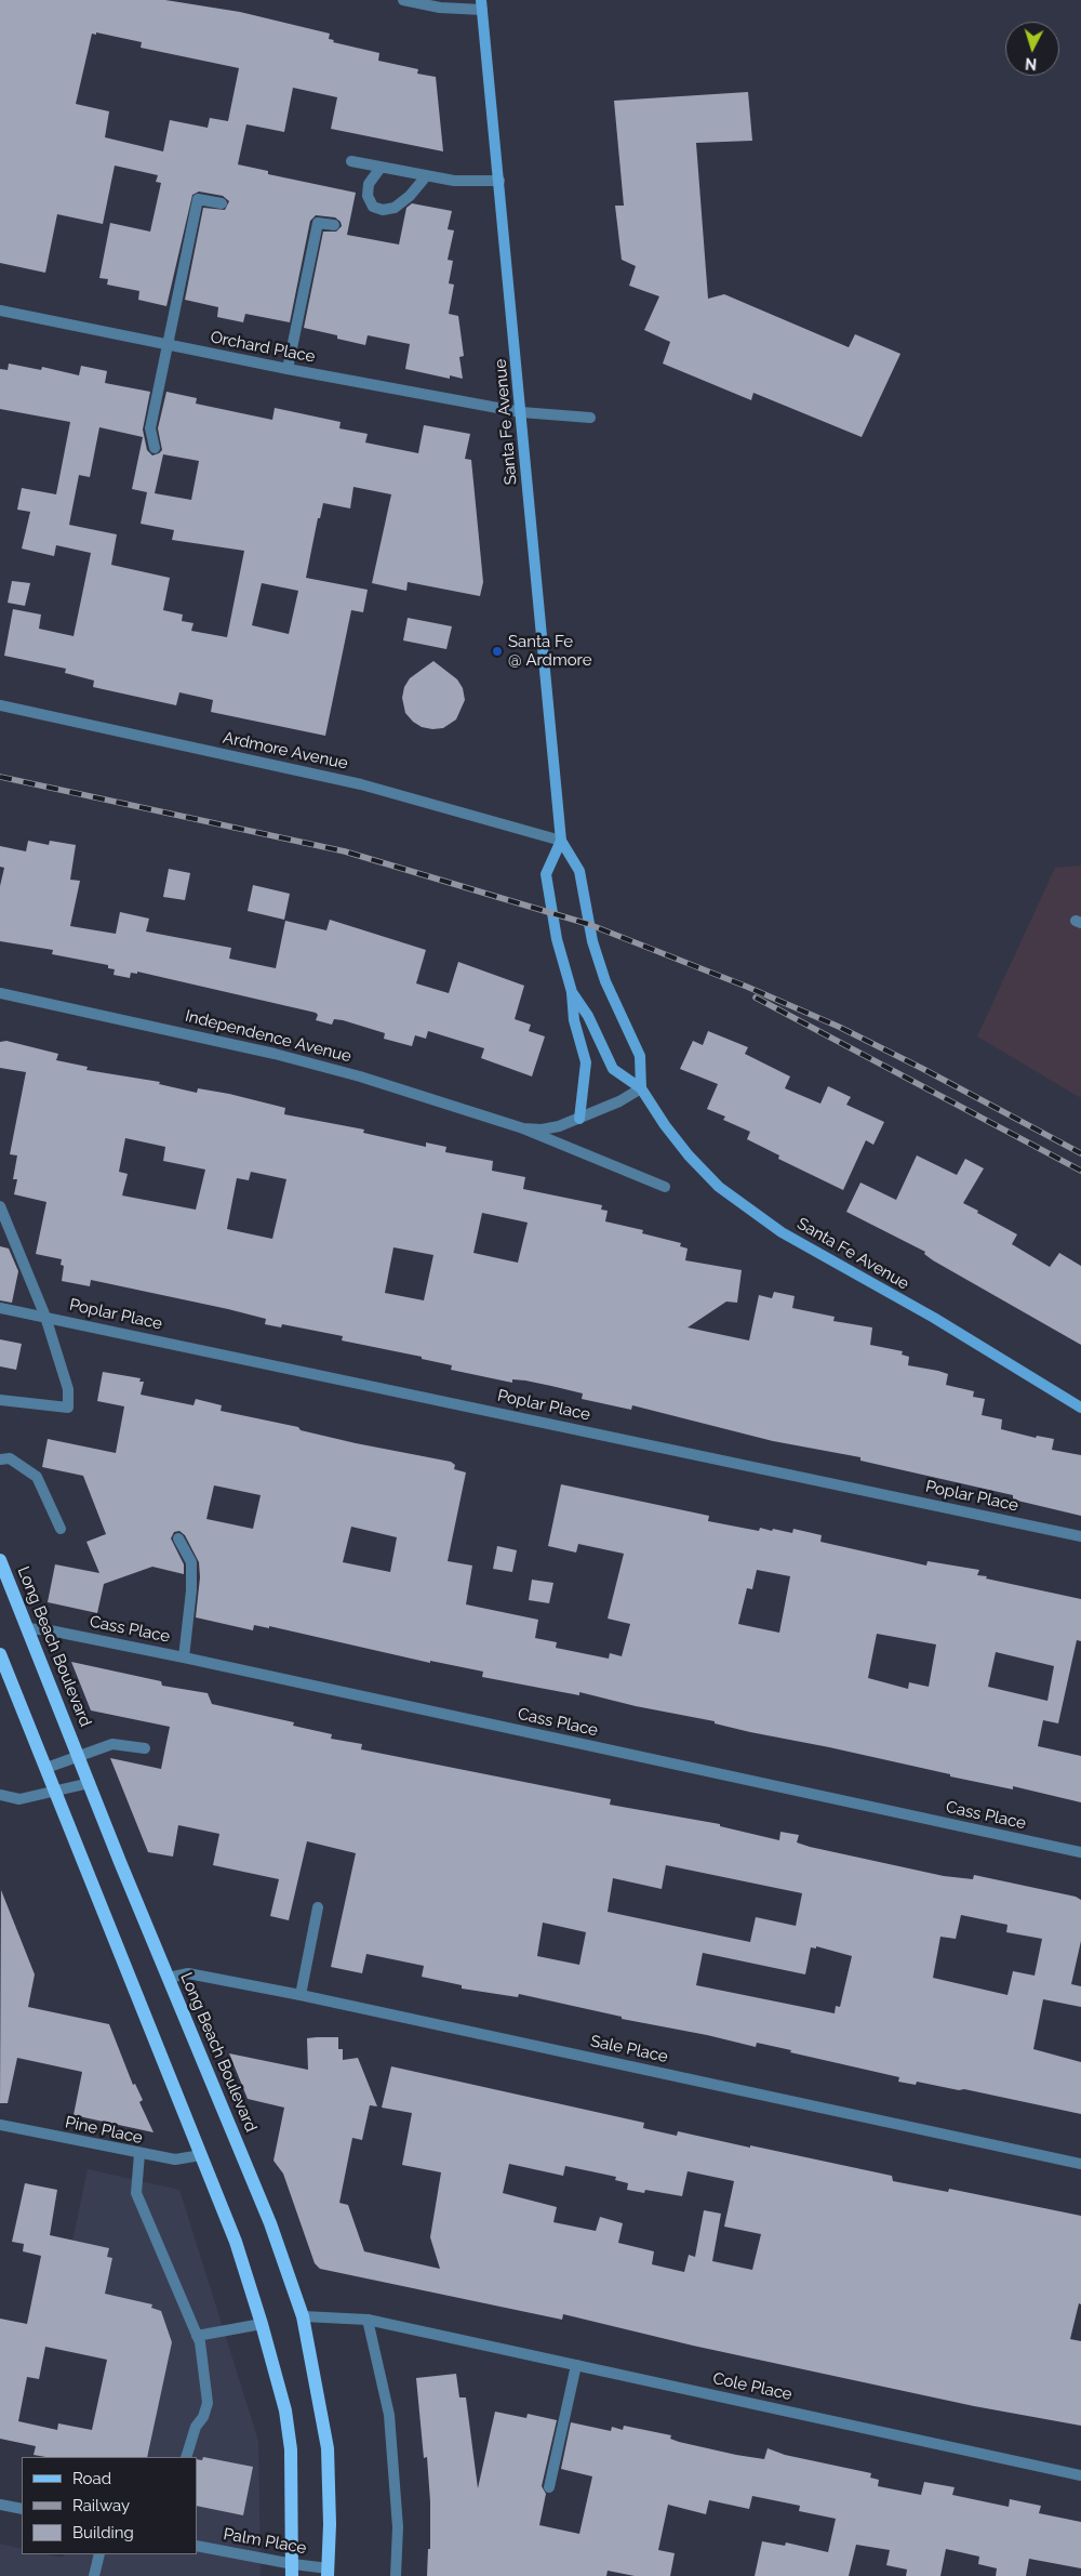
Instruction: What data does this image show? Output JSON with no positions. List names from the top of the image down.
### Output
{
  "streets": {
    "main road": ["Santa Fe Avenue", "Long Beach Boulevard"],
    "street": [
      "Orchard Place",
      "Ardmore Avenue",
      "Independence Avenue",
      "Poplar Place",
      "Cass Place",
      "Sale Place",
      "Pine Place",
      "Cole Place",
      "Palm Place"
    ]
  },
  "crossings": [
    ["Orchard Place", "Santa Fe Avenue"],
    ["Santa Fe Avenue", "Ardmore Avenue"],
    ["Santa Fe Avenue", "Independence Avenue"],
    ["Cass Place", "Long Beach Boulevard"],
    ["Long Beach Boulevard", "Sale Place"],
    ["Long Beach Boulevard", "Cole Place"],
    ["Long Beach Boulevard", "Palm Place"]
  ],
  "places": ["Santa Fe @ Ardmore"],
  "legend": ["Road", "Railway", "Building"],
  "north": "bottom"
}
